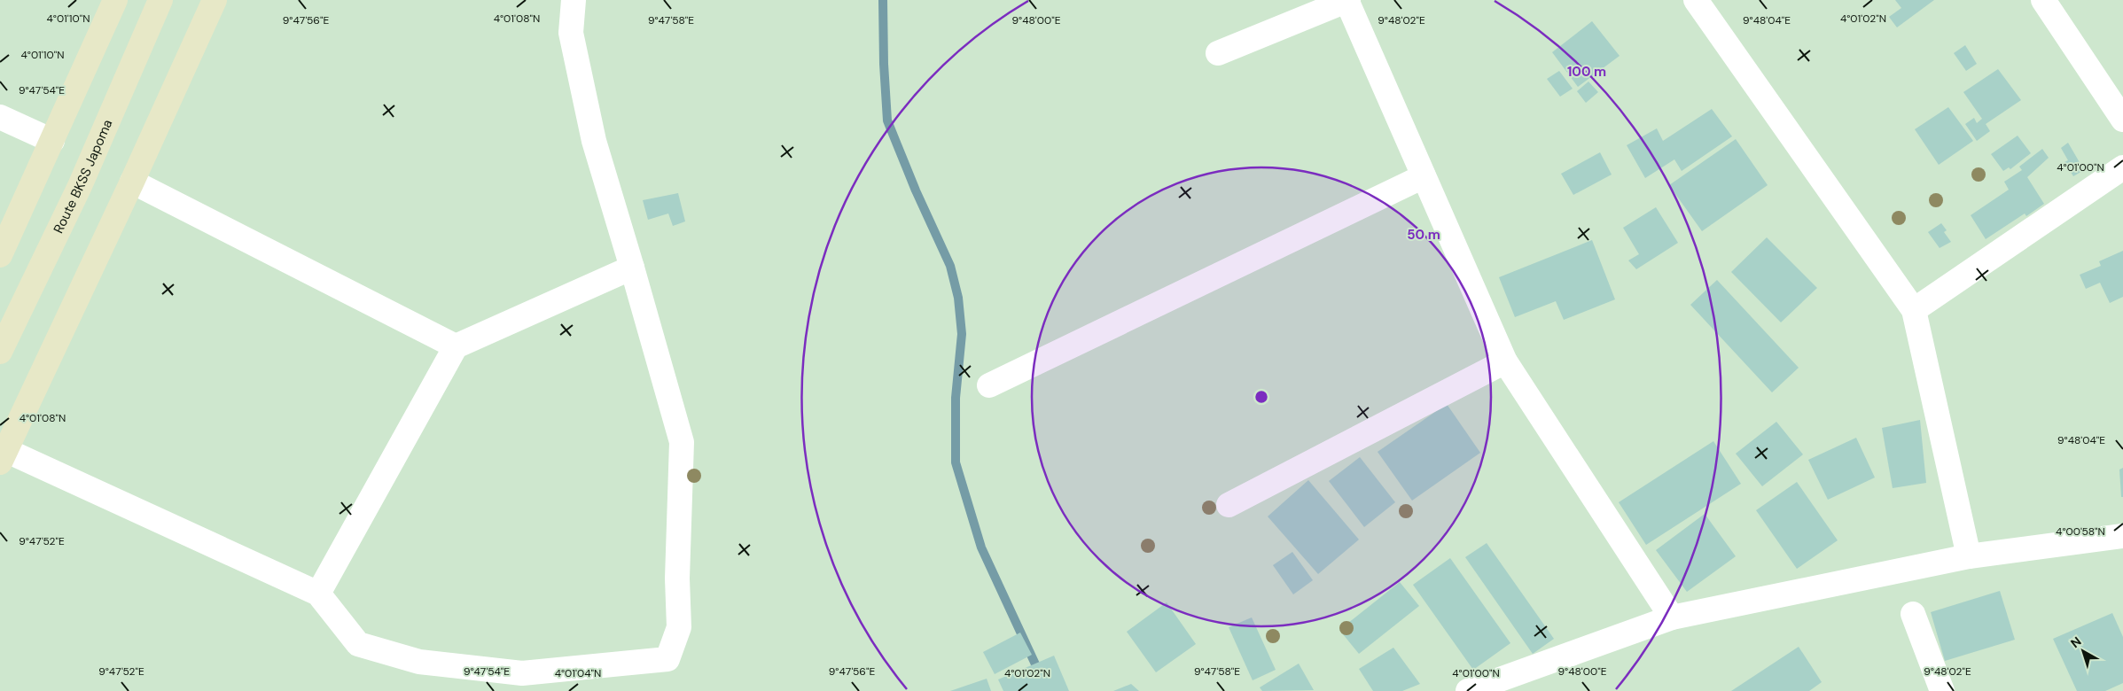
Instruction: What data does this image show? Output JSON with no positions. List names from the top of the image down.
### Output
{
  "streets": {
    "main road": ["Route BKSS Japoma"]
  },
  "north": "top left",
  "coordinates": [
    "4°01'10\"N",
    "4°01'08\"N",
    "4°01'02\"N",
    "9°47'56\"E",
    "9°48'04\"E",
    "9°47'58\"E",
    "9°48'00\"E",
    "9°48'02\"E",
    "9°47'54\"E",
    "4°01'00\"N",
    "4°00'58\"N",
    "9°47'52\"E",
    "4°01'04\"N"
  ],
  "rings": ["100 m", "50 m"]
}
